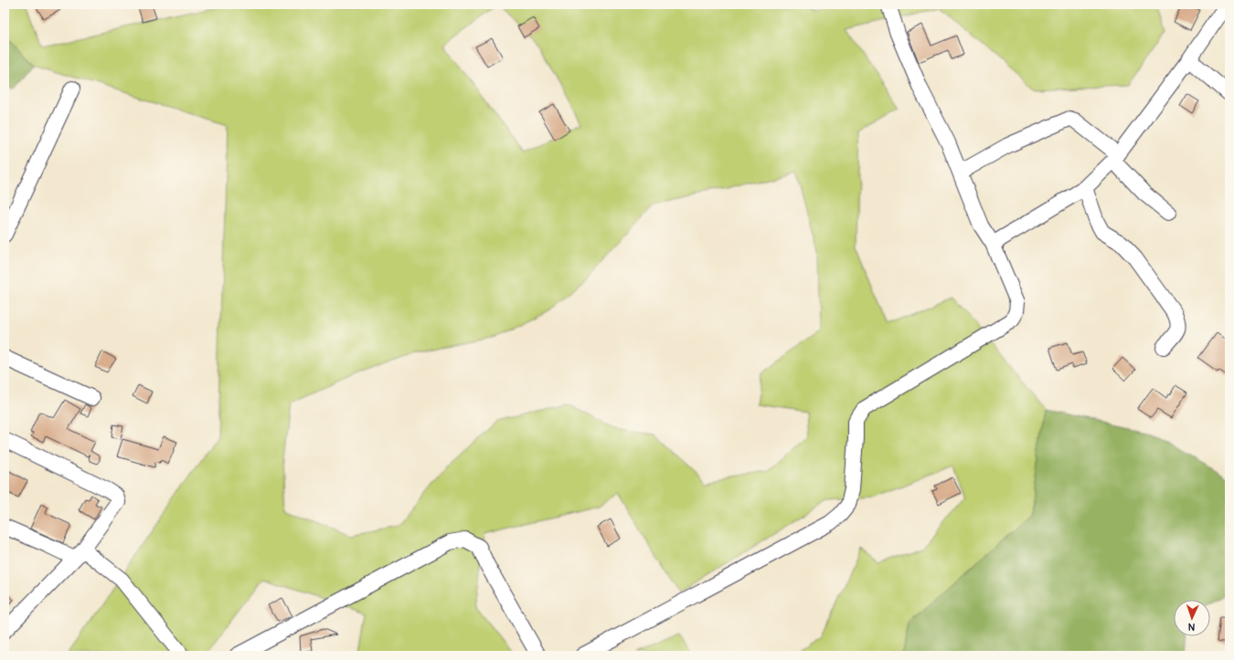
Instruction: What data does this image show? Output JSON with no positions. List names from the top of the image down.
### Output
{
  "north": "bottom"
}
